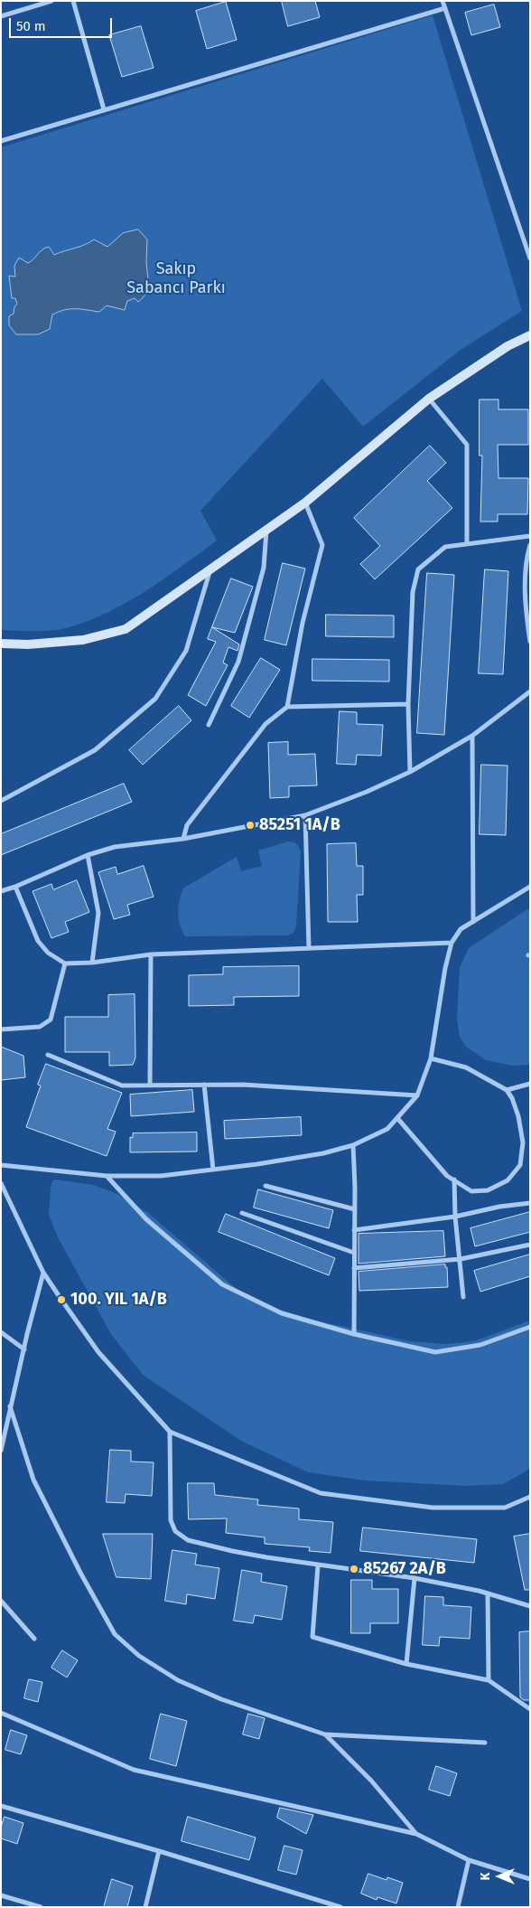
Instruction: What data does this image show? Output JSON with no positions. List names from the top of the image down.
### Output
{
  "parks": ["Sakıp Sabancı Parkı"],
  "places": ["85251 1A/B", "100. YIL 1A/B", "85267 2A/B"],
  "scale_bar": "50 m",
  "north": "left"
}
